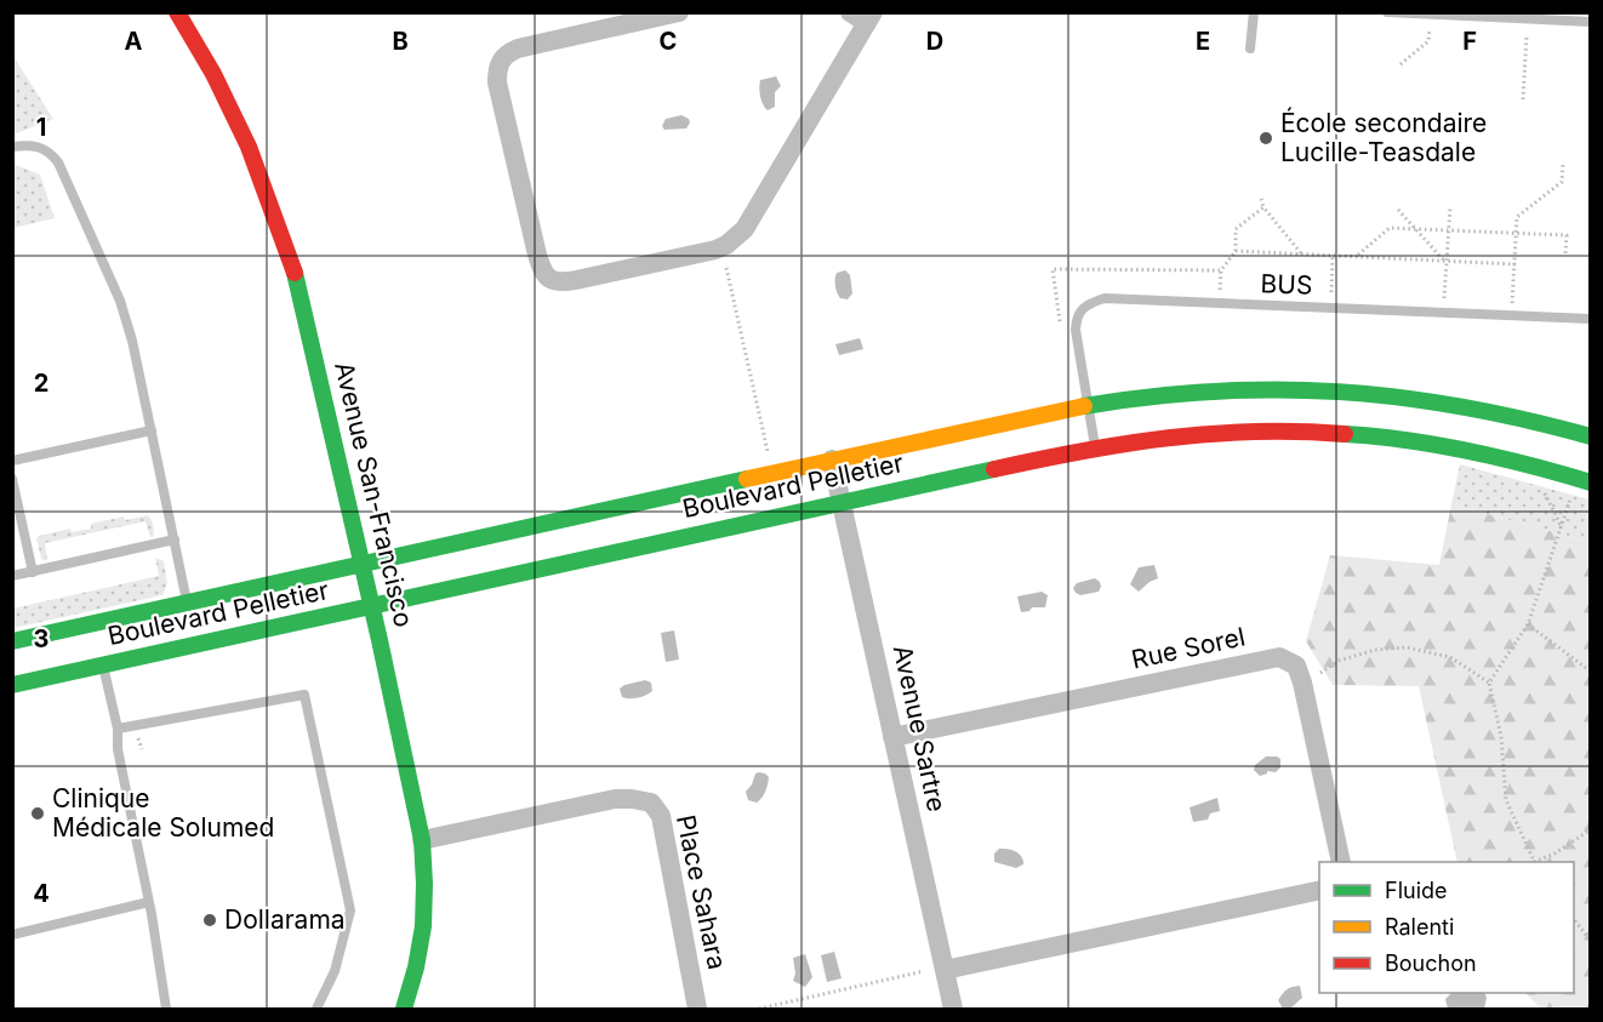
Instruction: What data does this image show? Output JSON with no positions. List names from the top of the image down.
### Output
{
  "streets": {
    "street": [
      "Boulevard Pelletier",
      "Avenue San-Francisco",
      "Rue Sorel",
      "Avenue Sartre",
      "Place Sahara"
    ],
    "lane": ["BUS"]
  },
  "crossings": [
    ["BUS", "Boulevard Pelletier"],
    ["Boulevard Pelletier", "Avenue San-Francisco"],
    ["Boulevard Pelletier", "Avenue Sartre"],
    ["Avenue San-Francisco", "Place Sahara"],
    ["Rue Sorel", "Avenue Sartre"]
  ],
  "places": ["École secondaire Lucille-Teasdale", "Clinique Médicale Solumed", "Dollarama"],
  "legend": ["Fluide", "Ralenti", "Bouchon"],
  "grid": {
    "columns": [
      "A",
      "B",
      "C",
      "D",
      "E",
      "F"
    ],
    "rows": [
      "1",
      "2",
      "3",
      "4"
    ]
  }
}
